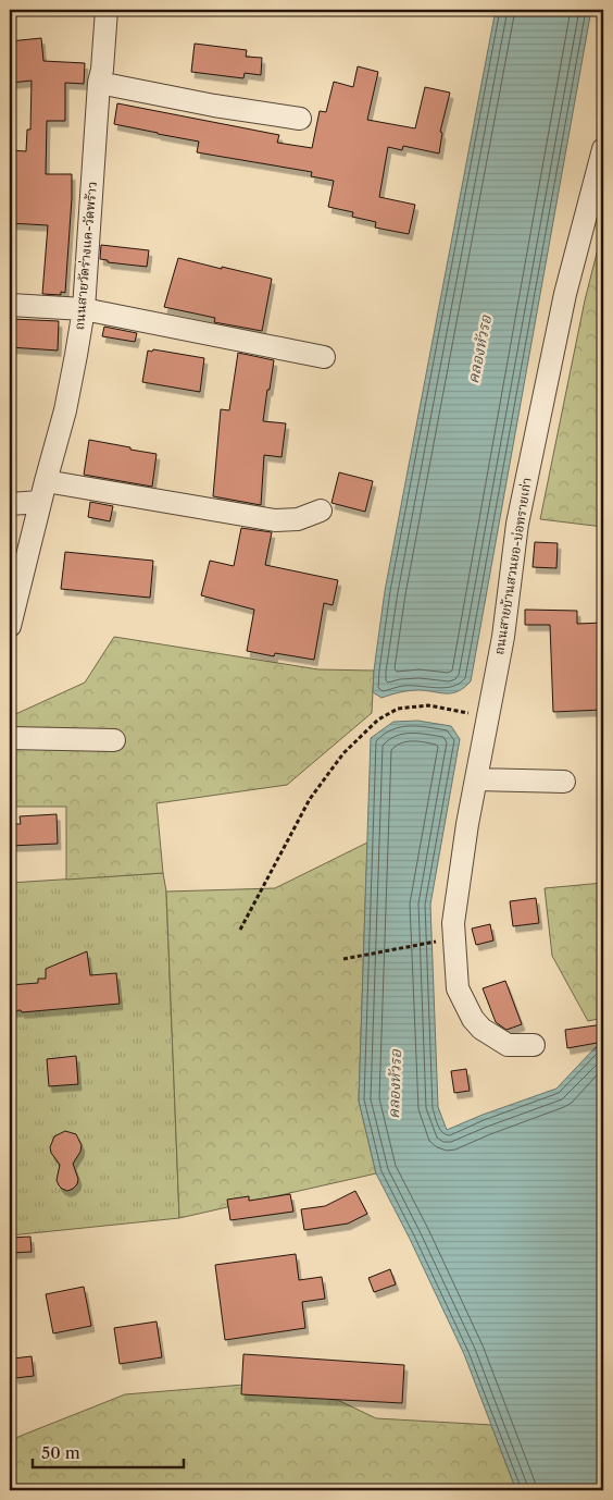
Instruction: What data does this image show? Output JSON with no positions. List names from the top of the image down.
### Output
{
  "streets": {
    "street": ["ถนนสายวัดร่างแค-วัดพร้าว", "ถนนสายบ้านสวนยอ-บ่อทรายเก่า"]
  },
  "water": ["คลองหัวรอ"],
  "scale_bar": "50 m"
}
